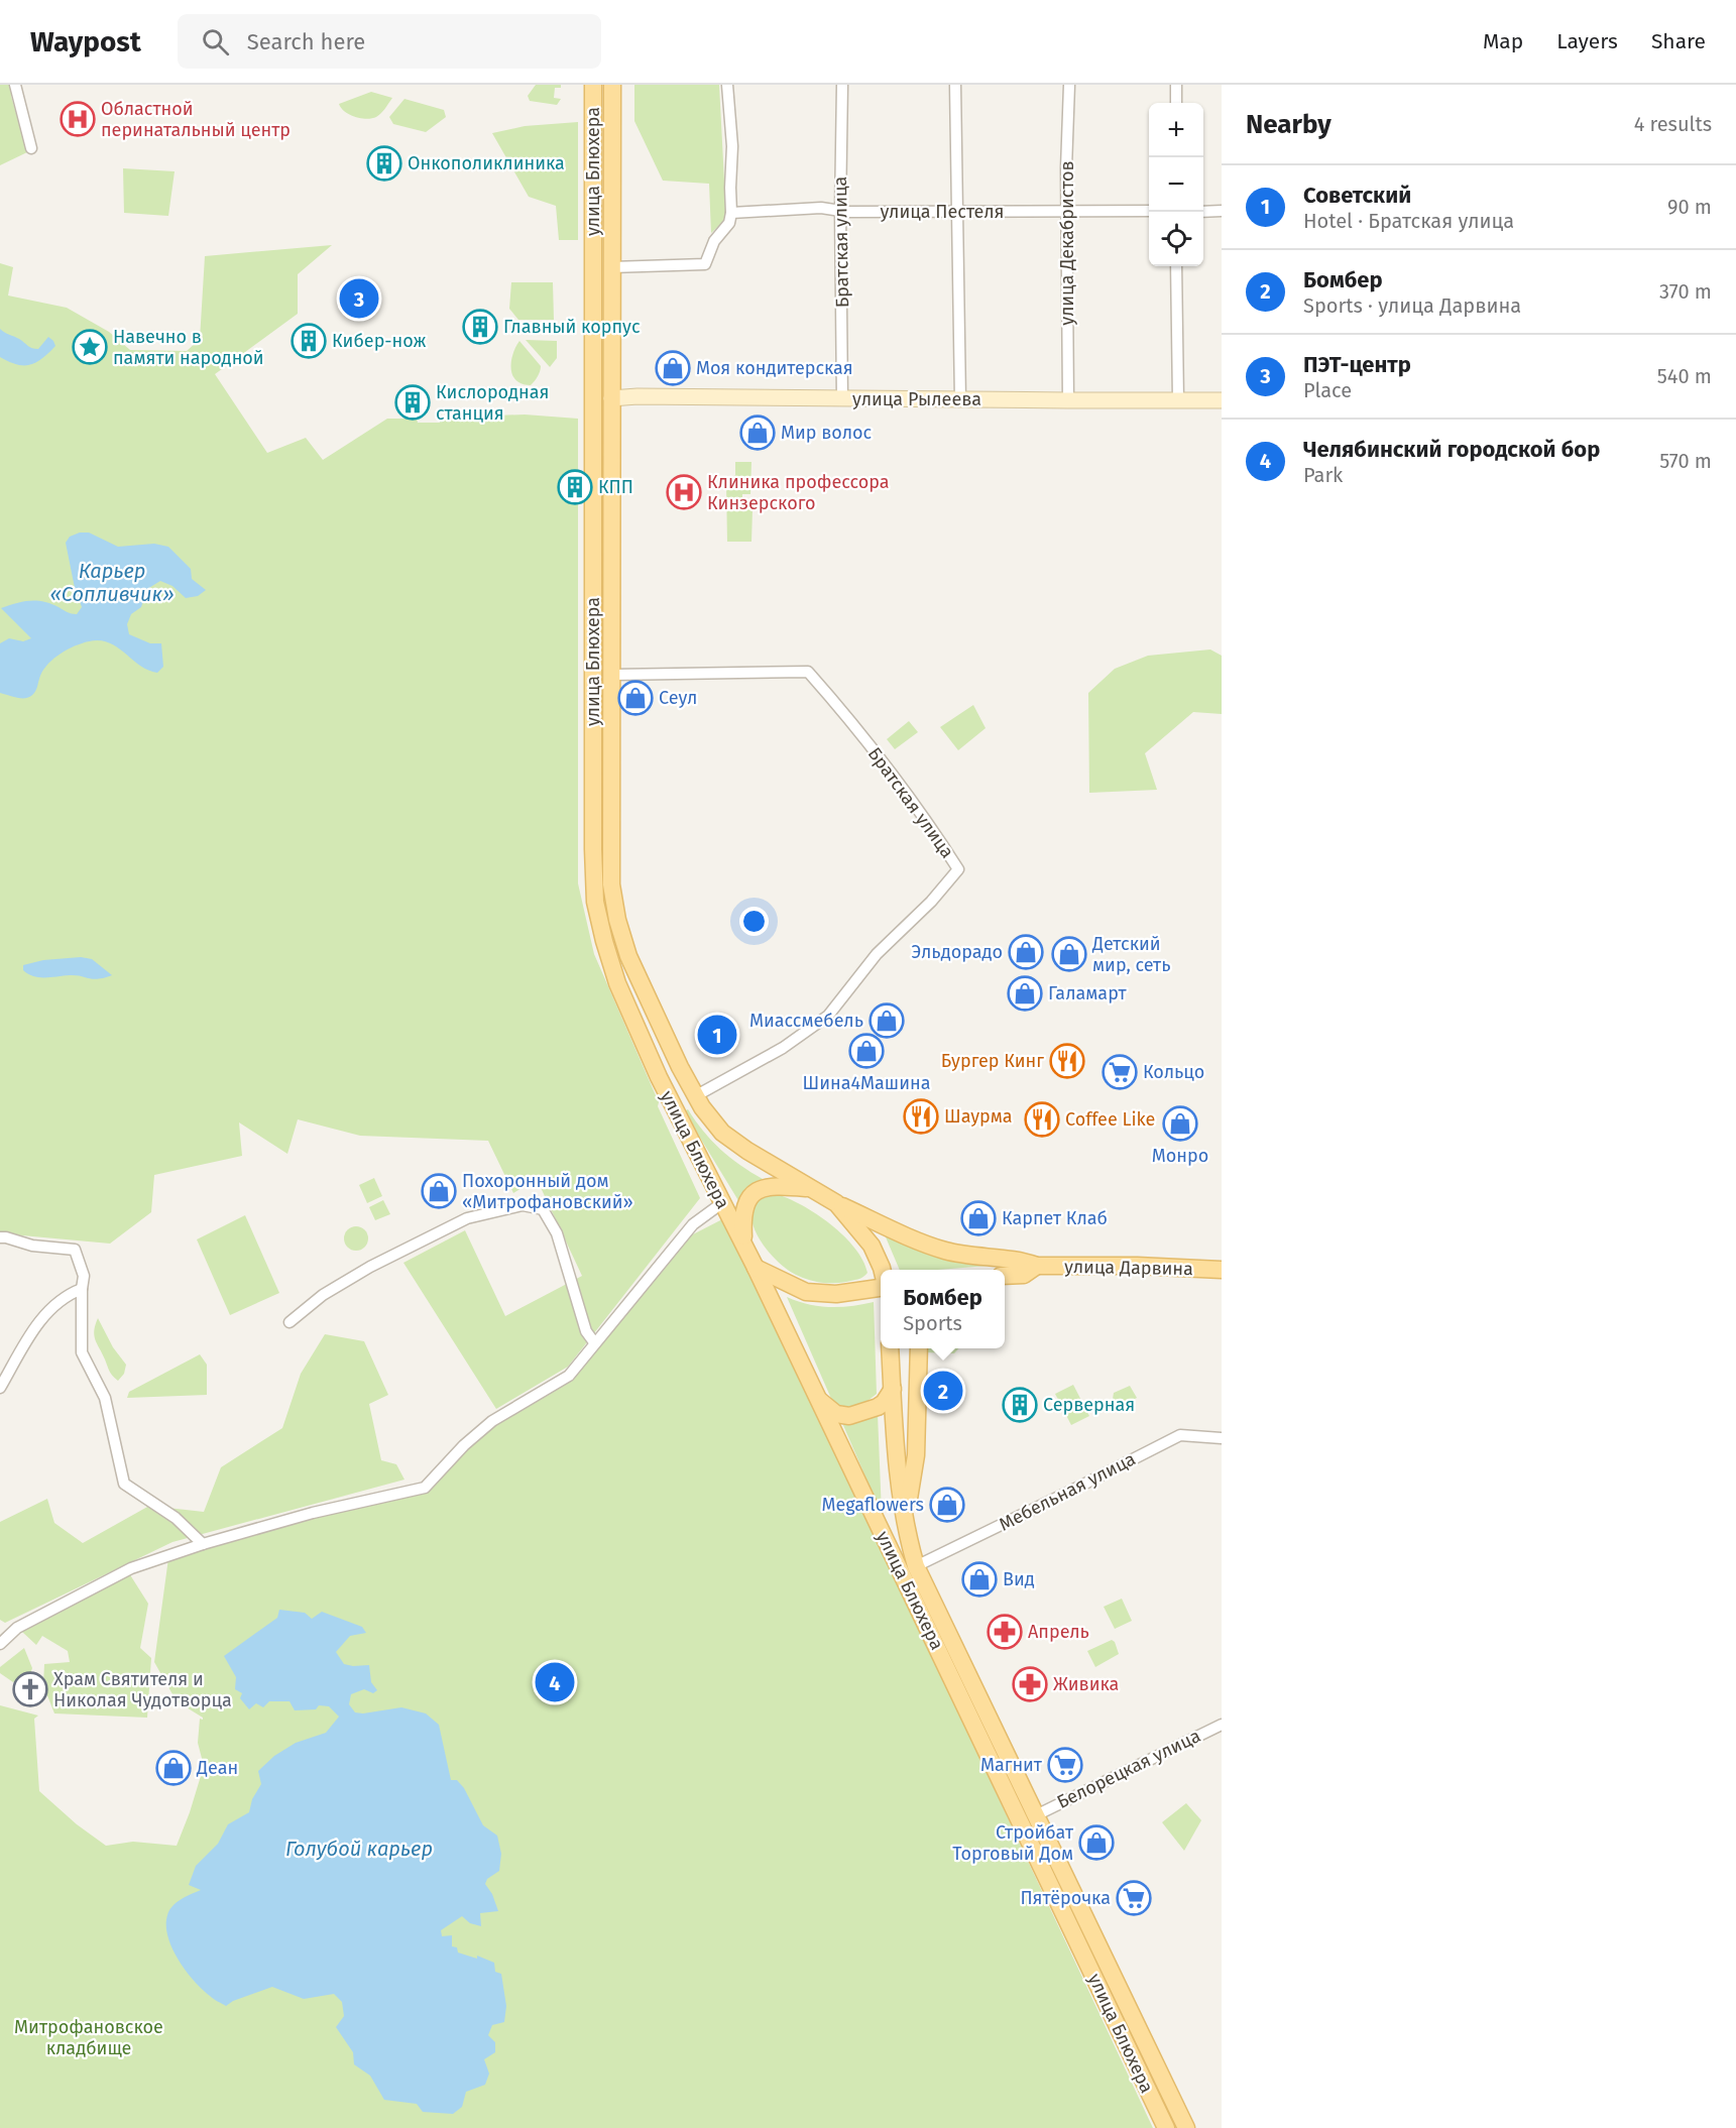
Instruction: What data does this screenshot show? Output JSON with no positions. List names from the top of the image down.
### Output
{
  "streets": {
    "main road": ["улица Блюхера", "улица Дарвина"],
    "street": [
      "улица Пестеля",
      "Братская улица",
      "улица Декабристов",
      "улица Рылеева",
      "Мебельная улица",
      "Белорецкая улица"
    ]
  },
  "crossings": [
    ["улица Блюхера", "Братская улица"],
    ["улица Блюхера", "улица Рылеева"],
    ["улица Блюхера", "улица Дарвина"],
    ["улица Блюхера", "Мебельная улица"],
    ["улица Блюхера", "Белорецкая улица"],
    ["улица Пестеля", "Братская улица"],
    ["улица Пестеля", "улица Декабристов"],
    ["Братская улица", "улица Рылеева"],
    ["улица Декабристов", "улица Рылеева"]
  ],
  "water": ["Карьер «Сопливчик»", "Голубой карьер"],
  "parks": ["Митрофановское кладбище"],
  "places": {
    "hospital": ["Областной перинатальный центр", "Клиника профессора Кинзерского"],
    "building": [
      "Онкополиклиника",
      "Главный корпус",
      "Кибер-нож",
      "Кислородная станция",
      "КПП",
      "Серверная"
    ],
    "place": ["Навечно в памяти народной"],
    "shop": [
      "Моя кондитерская",
      "Мир волос",
      "Сеул",
      "Эльдорадо",
      "Детский мир, сеть",
      "Галамарт",
      "Миассмебель",
      "Шина4Машина",
      "Монро",
      "Похоронный дом «Митрофановский»",
      "Карпет Клаб",
      "Megaflowers",
      "Вид",
      "Деан",
      "Стройбат Торговый Дом"
    ],
    "restaurant": ["Бургер Кинг", "Шаурма", "Coffee Like"],
    "supermarket": ["Кольцо", "Магнит", "Пятёрочка"],
    "pharmacy": ["Апрель", "Живика"],
    "church": ["Храм Святителя и Николая Чудотворца"]
  },
  "page": {
    "header": "Waypost",
    "search": "Search here",
    "nav": ["Map", "Layers", "Share"],
    "heading": ["Nearby", "4 results"],
    "map_buttons": ["+", "−"],
    "list": [
      {
        "mark": "1",
        "name": "Советский",
        "note": "Hotel · Братская улица",
        "value": "90 m"
      },
      {
        "mark": "2",
        "name": "Бомбер",
        "note": "Sports · улица Дарвина",
        "value": "370 m"
      },
      {
        "mark": "3",
        "name": "ПЭТ-центр",
        "note": "Place",
        "value": "540 m"
      },
      {
        "mark": "4",
        "name": "Челябинский городской бор",
        "note": "Park",
        "value": "570 m"
      }
    ],
    "pins": [
      "3",
      "1",
      "2",
      "4"
    ],
    "popup": ["Бомбер", "Sports"]
  }
}
